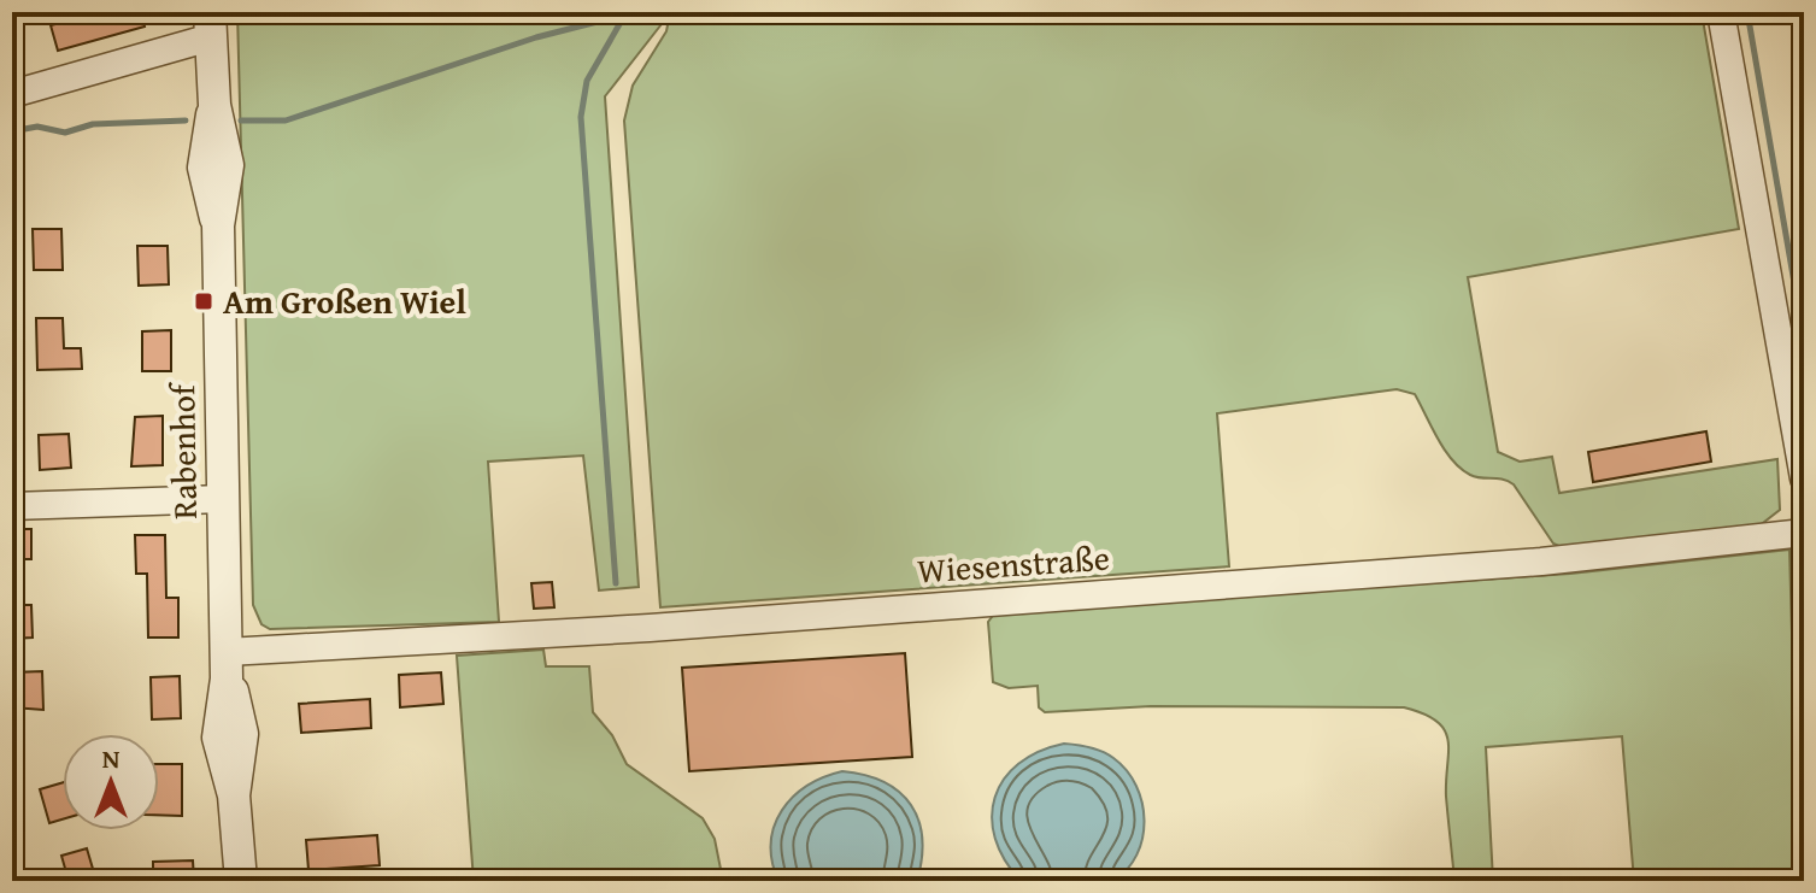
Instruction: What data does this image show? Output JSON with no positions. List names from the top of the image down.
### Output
{
  "streets": {
    "street": ["Rabenhof", "Wiesenstraße"]
  },
  "crossings": [
    ["Rabenhof", "Wiesenstraße"]
  ],
  "places": {
    "transit": ["Am Großen Wiel"]
  },
  "north": "top"
}
